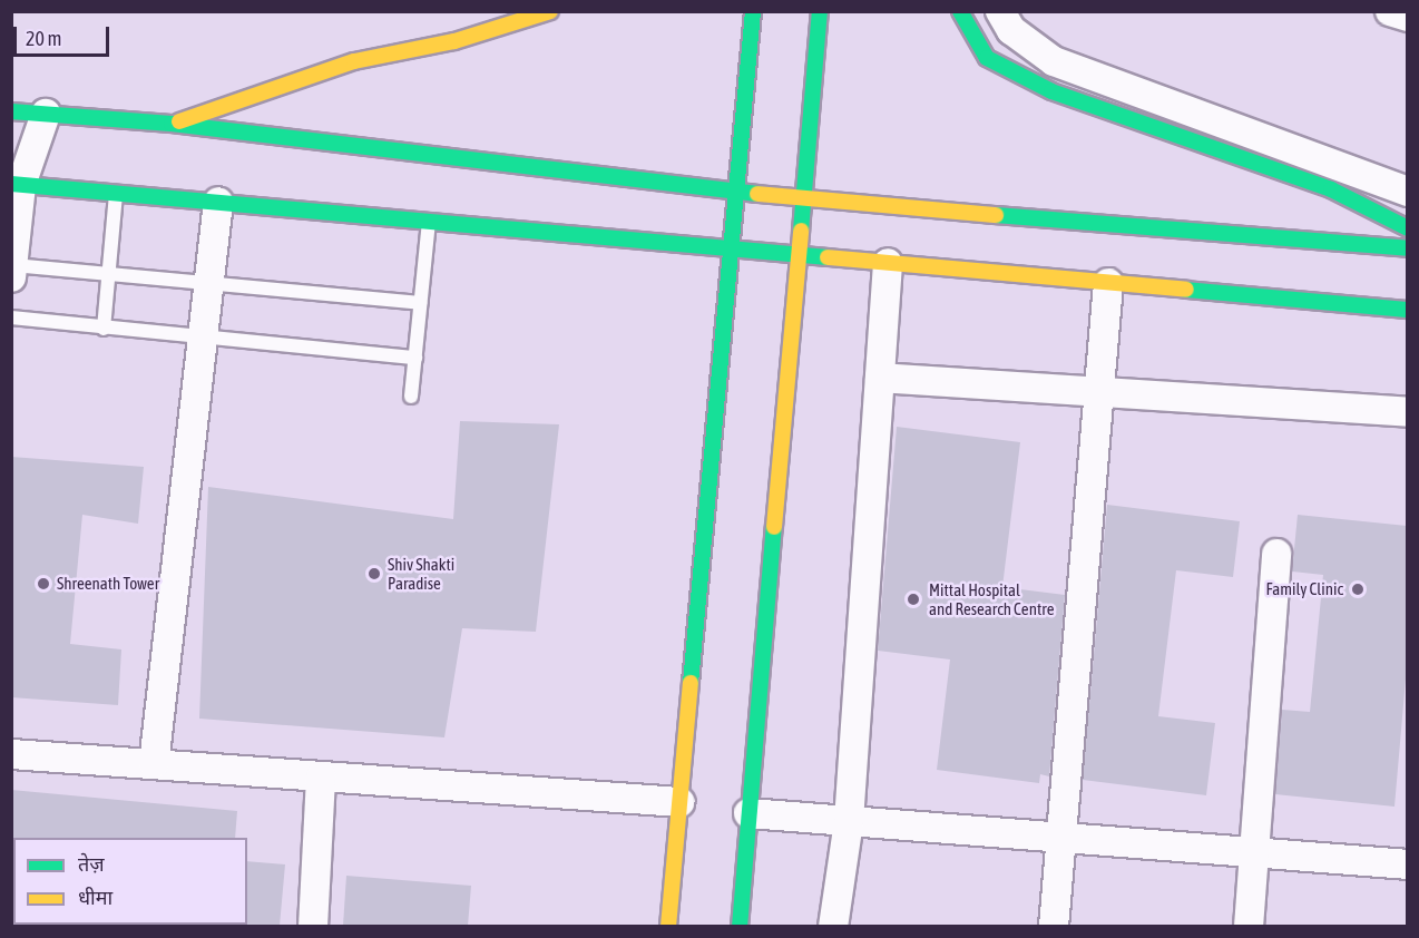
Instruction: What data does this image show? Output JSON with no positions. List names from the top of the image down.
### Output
{
  "places": [
    "Shiv Shakti Paradise",
    "Shreenath Tower",
    "Family Clinic",
    "Mittal Hospital and Research Centre"
  ],
  "legend": ["तेज़", "धीमा"],
  "scale_bar": "20 m"
}
